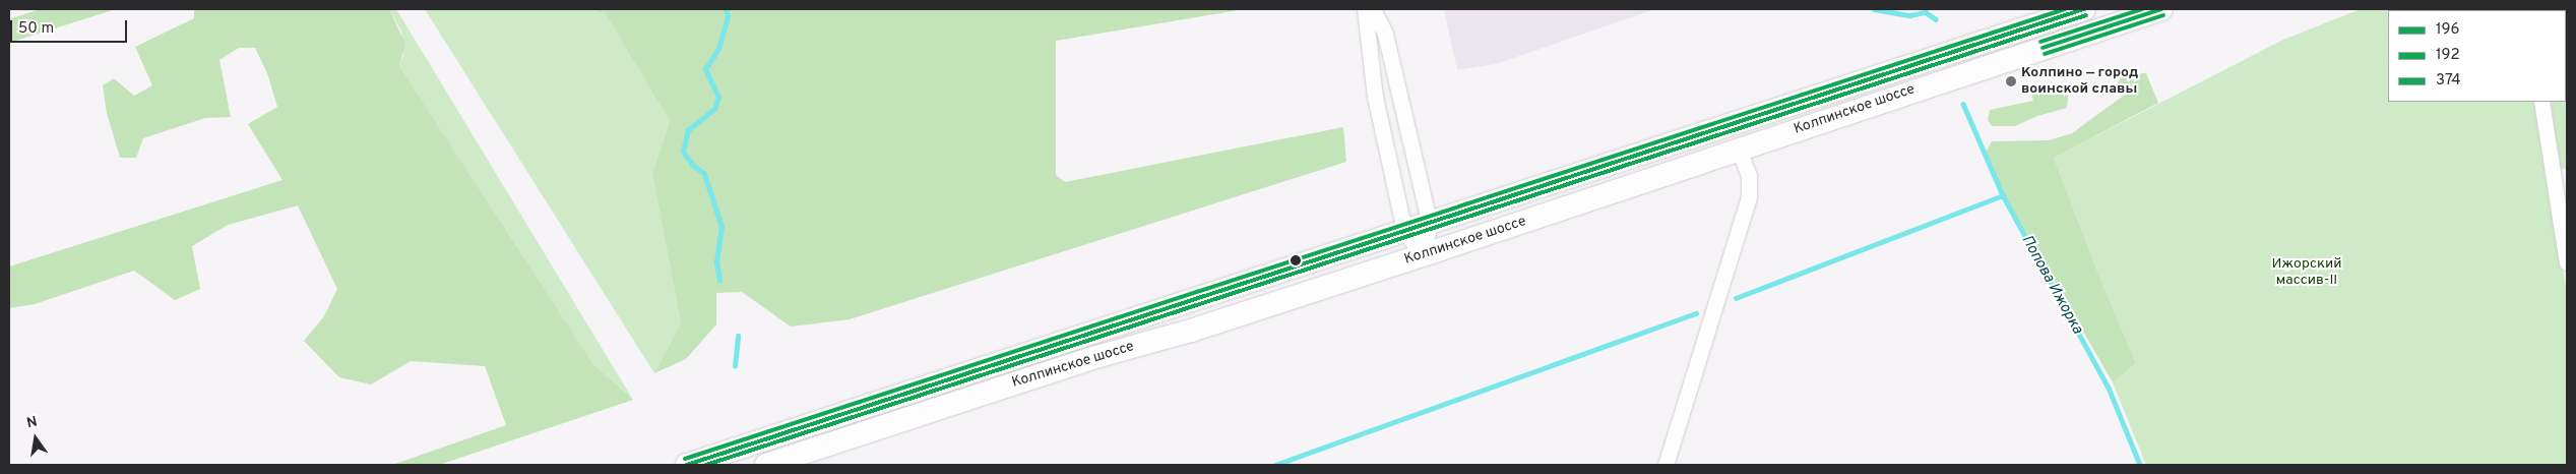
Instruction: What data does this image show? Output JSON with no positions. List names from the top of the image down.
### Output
{
  "streets": {
    "main road": ["Колпинское шоссе"]
  },
  "water": ["Попова Ижорка"],
  "parks": ["Ижорский массив-II"],
  "places": ["Колпино — город воинской славы"],
  "lines": ["transit line 196", "transit line 374", "transit line 192"],
  "legend": ["196", "192", "374"],
  "scale_bar": "50 m",
  "north": "top"
}
